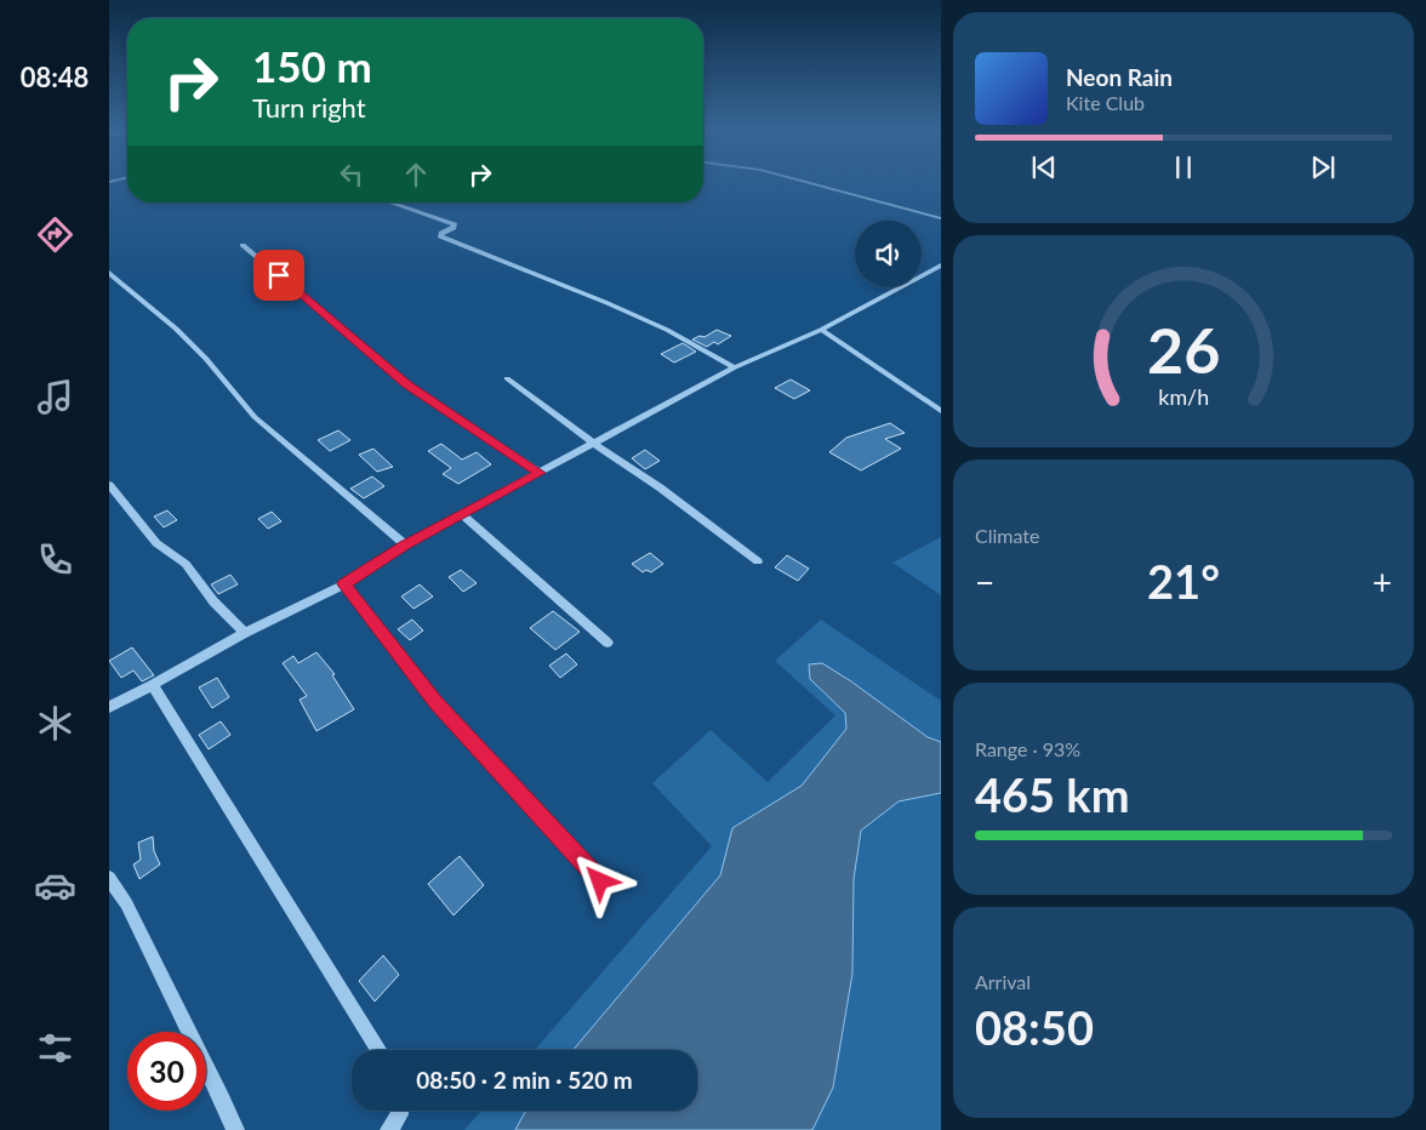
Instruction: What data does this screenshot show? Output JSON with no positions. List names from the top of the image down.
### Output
{
  "page": {
    "tabs": "08:48",
    "turn": ["150 m", "Turn right"],
    "song": ["Neon Rain", "Kite Club"],
    "tile": [
      "Climate",
      ["Range · 93%", "465 km"],
      ["Arrival", "08:50"]
    ],
    "heat": ["−", "21°", "+"],
    "limit": "30",
    "trip": "08:50 · 2 min · 520 m",
    "gauge": ["26", "km/h"]
  }
}
